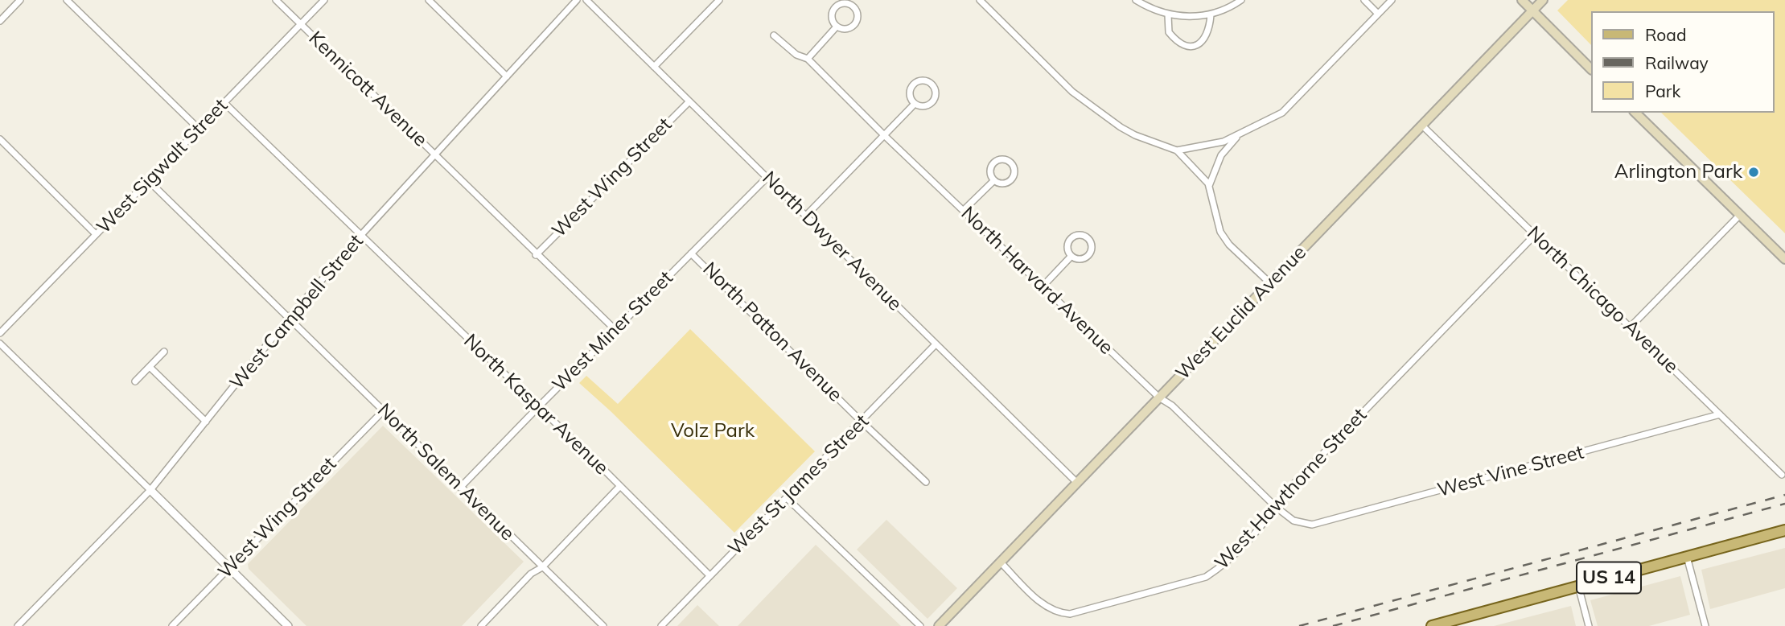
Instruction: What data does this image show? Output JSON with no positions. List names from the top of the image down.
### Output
{
  "streets": {
    "main road": ["West Euclid Avenue", "US 14"],
    "street": [
      "Kennicott Avenue",
      "West Sigwalt Street",
      "West Wing Street",
      "North Dwyer Avenue",
      "North Harvard Avenue",
      "North Chicago Avenue",
      "West Campbell Street",
      "West Miner Street",
      "North Patton Avenue",
      "North Kaspar Avenue",
      "West Vine Street",
      "North Salem Avenue",
      "West St James Street",
      "West Hawthorne Street"
    ]
  },
  "crossings": [
    ["Kennicott Avenue", "West Sigwalt Street"],
    ["Kennicott Avenue", "West Wing Street"],
    ["Kennicott Avenue", "West Campbell Street"],
    ["Kennicott Avenue", "West Miner Street"],
    ["West Sigwalt Street", "North Kaspar Avenue"],
    ["West Sigwalt Street", "North Salem Avenue"],
    ["West Wing Street", "North Dwyer Avenue"],
    ["West Wing Street", "North Salem Avenue"],
    ["North Dwyer Avenue", "West Euclid Avenue"],
    ["North Dwyer Avenue", "West Miner Street"],
    ["North Dwyer Avenue", "West St James Street"],
    ["North Harvard Avenue", "West Euclid Avenue"],
    ["North Harvard Avenue", "West Vine Street"],
    ["North Harvard Avenue", "West Hawthorne Street"],
    ["North Chicago Avenue", "West Euclid Avenue"],
    ["North Chicago Avenue", "West Vine Street"],
    ["North Chicago Avenue", "West Hawthorne Street"],
    ["West Campbell Street", "North Kaspar Avenue"],
    ["West Campbell Street", "North Salem Avenue"],
    ["West Euclid Avenue", "West Hawthorne Street"],
    ["West Miner Street", "North Patton Avenue"],
    ["West Miner Street", "North Kaspar Avenue"],
    ["West Miner Street", "North Salem Avenue"],
    ["North Patton Avenue", "West St James Street"],
    ["North Kaspar Avenue", "West St James Street"]
  ],
  "parks": ["Volz Park"],
  "places": ["Arlington Park"],
  "legend": ["Road", "Railway", "Park"]
}
